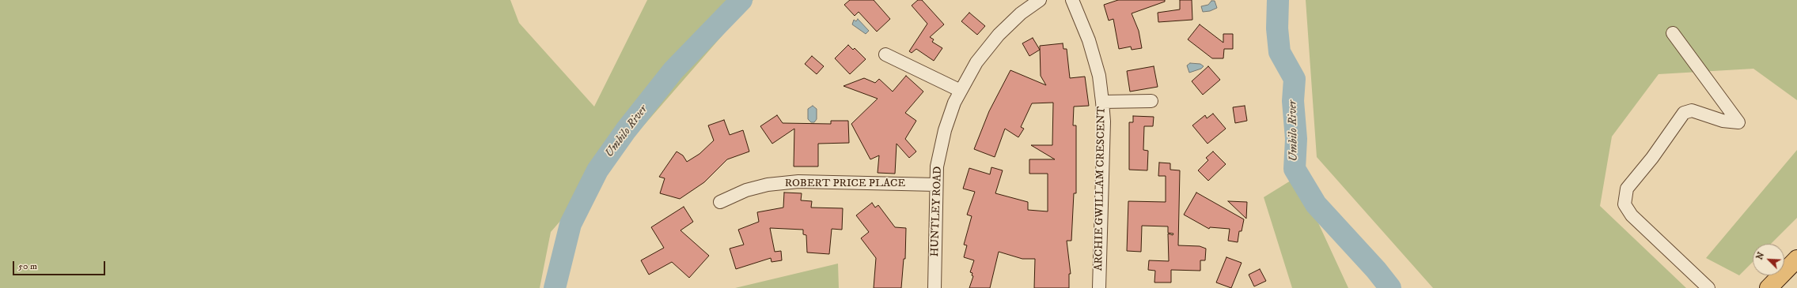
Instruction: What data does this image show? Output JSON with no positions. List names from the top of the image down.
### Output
{
  "streets": {
    "street": ["ROBERT PRICE PLACE", "ARCHIE GWILLAM CRESCENT", "HUNTLEY ROAD"]
  },
  "crossings": [
    ["ROBERT PRICE PLACE", "HUNTLEY ROAD"]
  ],
  "water": ["Umbilo River"],
  "scale_bar": "50 m",
  "north": "top left"
}
